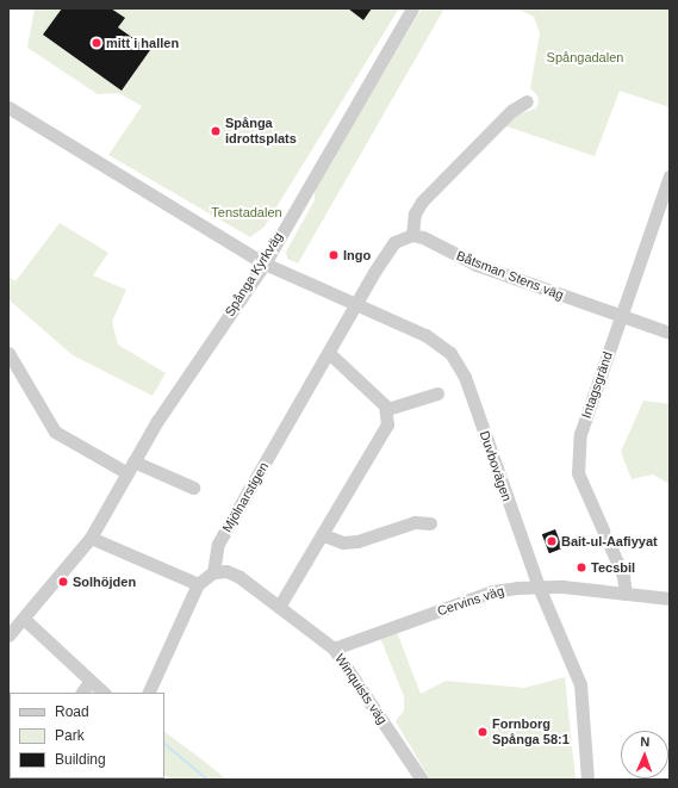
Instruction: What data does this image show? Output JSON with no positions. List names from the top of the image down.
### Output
{
  "streets": {
    "street": [
      "Spånga Kyrkväg",
      "Båtsman Stens väg",
      "Intagsgränd",
      "Duvbovägen",
      "Mjölnarstigen",
      "Cervins väg",
      "Winquists väg"
    ]
  },
  "crossings": [
    ["Spånga Kyrkväg", "Duvbovägen"],
    ["Båtsman Stens väg", "Intagsgränd"],
    ["Intagsgränd", "Cervins väg"],
    ["Duvbovägen", "Mjölnarstigen"],
    ["Duvbovägen", "Cervins väg"],
    ["Mjölnarstigen", "Winquists väg"],
    ["Cervins väg", "Winquists väg"]
  ],
  "parks": ["Spångadalen", "Tenstadalen"],
  "places": [
    "mitt i hallen",
    "Spånga idrottsplats",
    "Ingo",
    "Bait-ul-Aafiyyat",
    "Tecsbil",
    "Solhöjden",
    "Fornborg Spånga 58:1"
  ],
  "legend": ["Road", "Park", "Building"],
  "north": "top"
}
